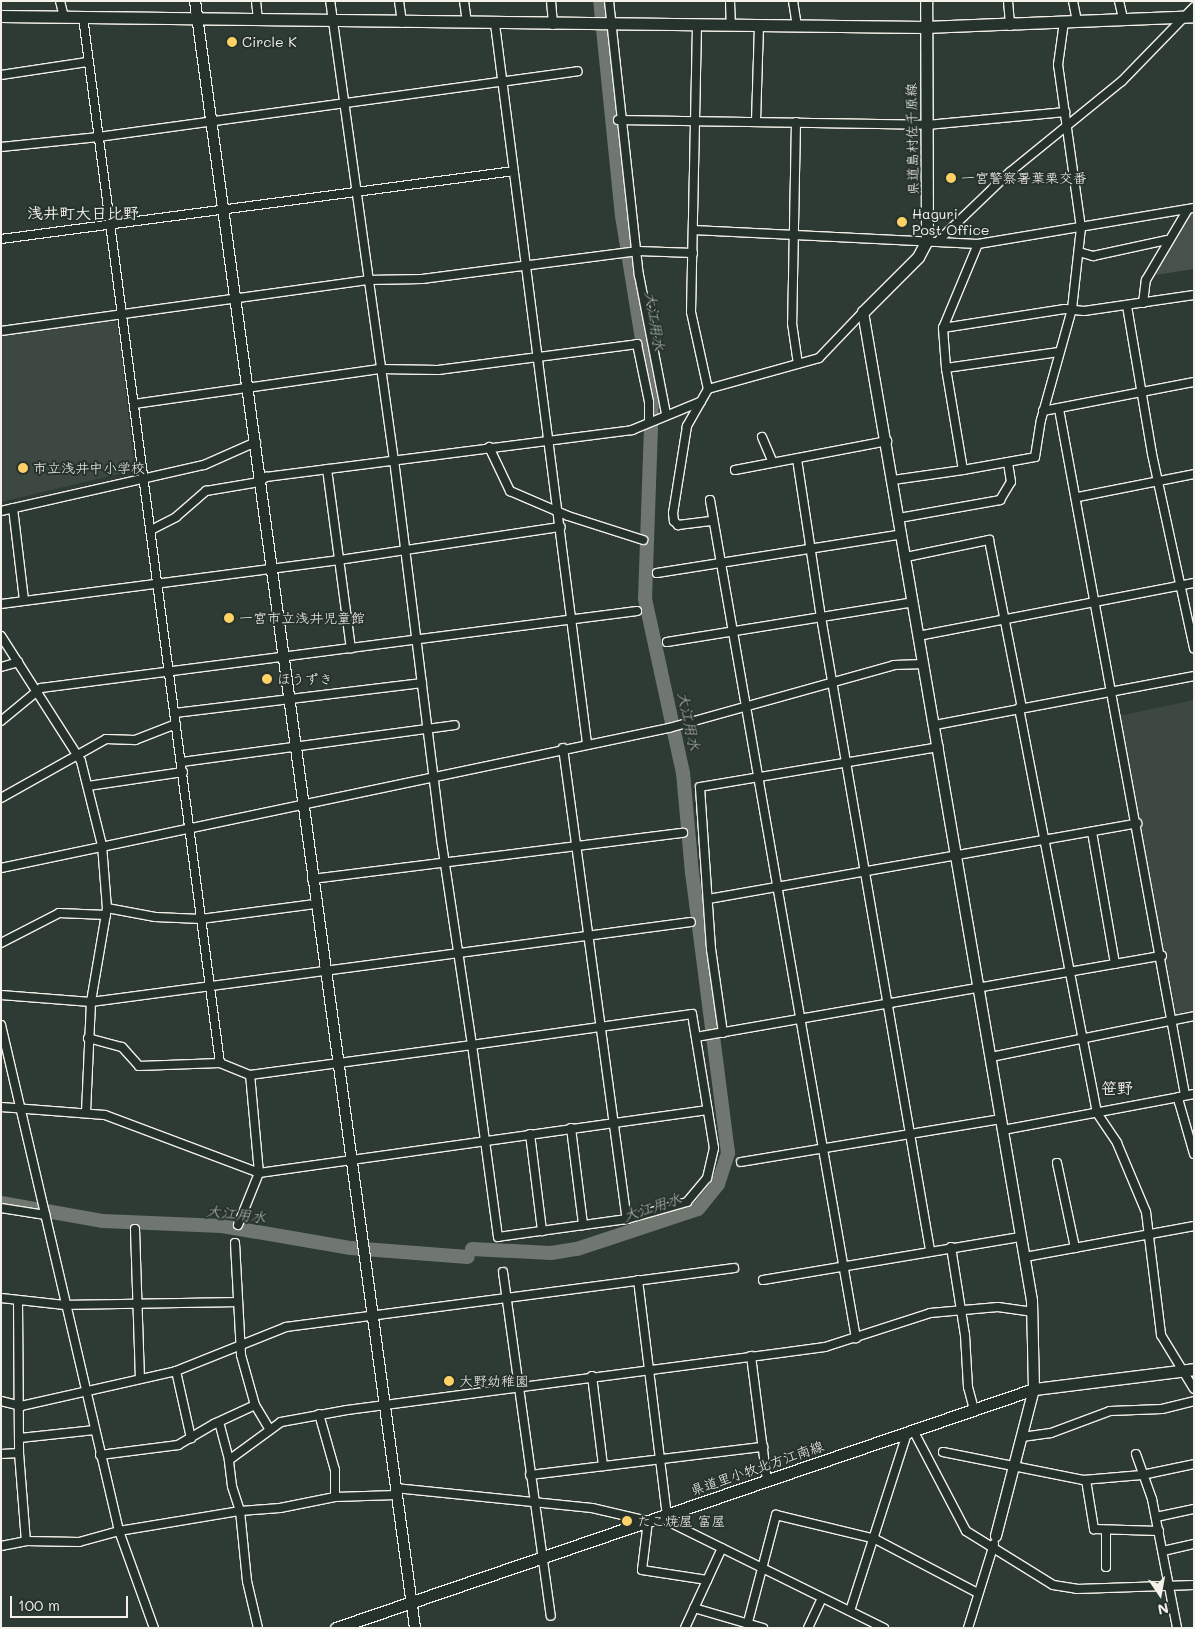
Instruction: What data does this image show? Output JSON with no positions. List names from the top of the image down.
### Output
{
  "streets": {
    "main road": ["県道島村佐千原線", "県道里小牧北方江南線"]
  },
  "districts": ["浅井町大日比野", "笹野"],
  "water": ["大江用水"],
  "places": [
    "Circle K",
    "一宮警察署葉栗交番",
    "Haguri Post Office",
    "市立浅井中小学校",
    "一宮市立浅井児童館",
    "ほうずき",
    "大野幼稚園",
    "たこ焼屋 富屋"
  ],
  "scale_bar": "100 m",
  "north": "bottom"
}
